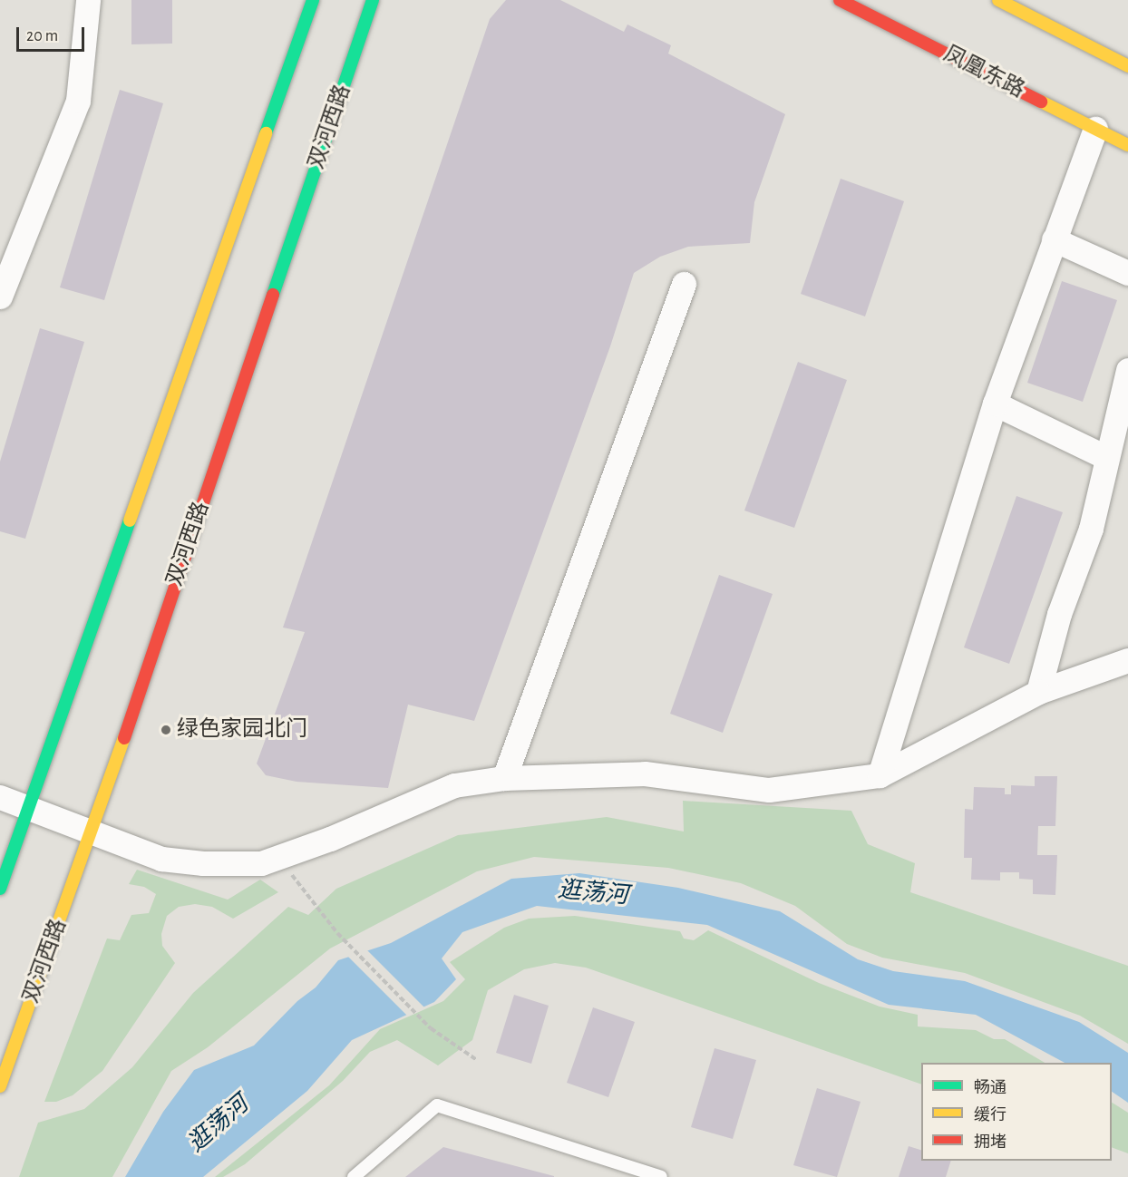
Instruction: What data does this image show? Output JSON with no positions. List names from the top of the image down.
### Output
{
  "streets": {
    "street": ["凤凰东路", "双河西路"]
  },
  "water": ["逛荡河"],
  "places": ["绿色家园北门"],
  "legend": ["畅通", "缓行", "拥堵"],
  "scale_bar": "20 m"
}
